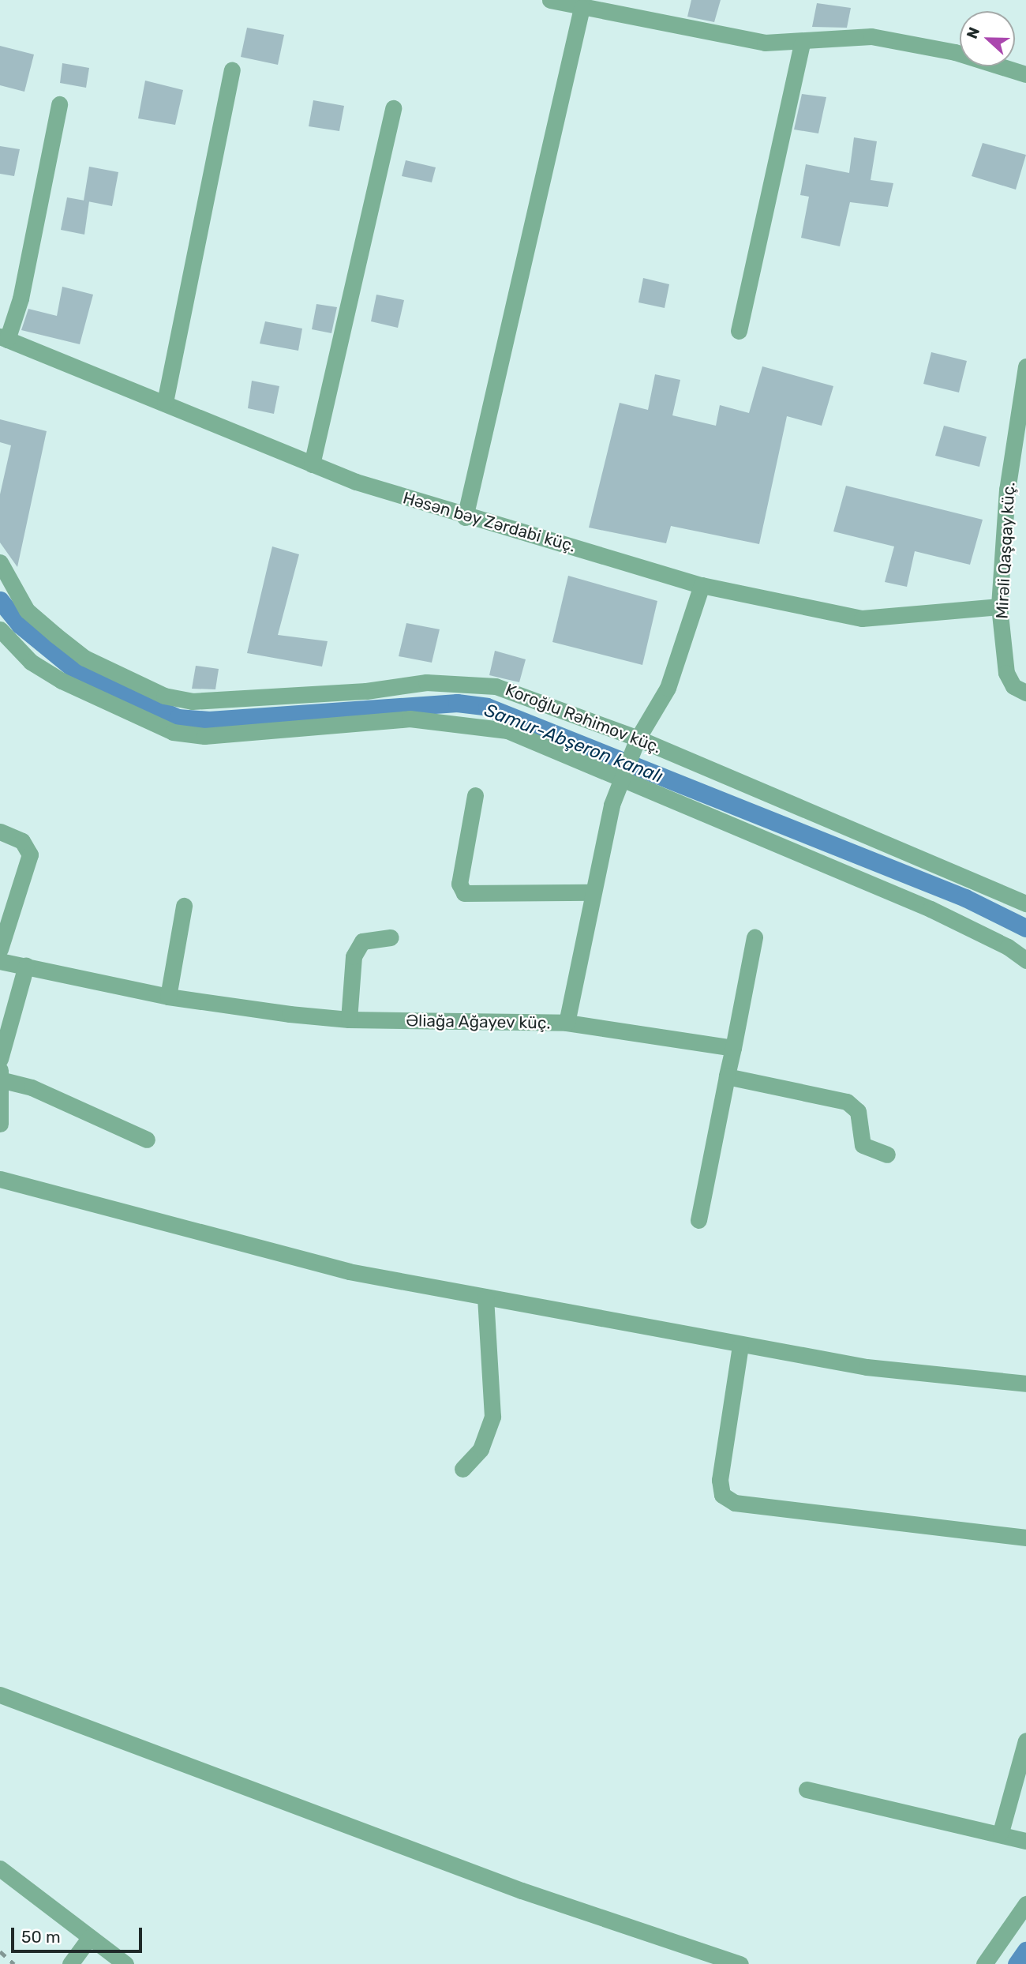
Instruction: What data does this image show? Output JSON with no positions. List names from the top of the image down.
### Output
{
  "streets": {
    "street": [
      "Həsən bəy Zərdabi küç.",
      "Mirəli Qaşqay küç.",
      "Koroğlu Rəhimov küç.",
      "Əliağa Ağayev küç."
    ]
  },
  "crossings": [
    ["Həsən bəy Zərdabi küç.", "Mirəli Qaşqay küç."]
  ],
  "water": ["Samur-Abşeron kanalı"],
  "scale_bar": "50 m",
  "north": "left"
}
